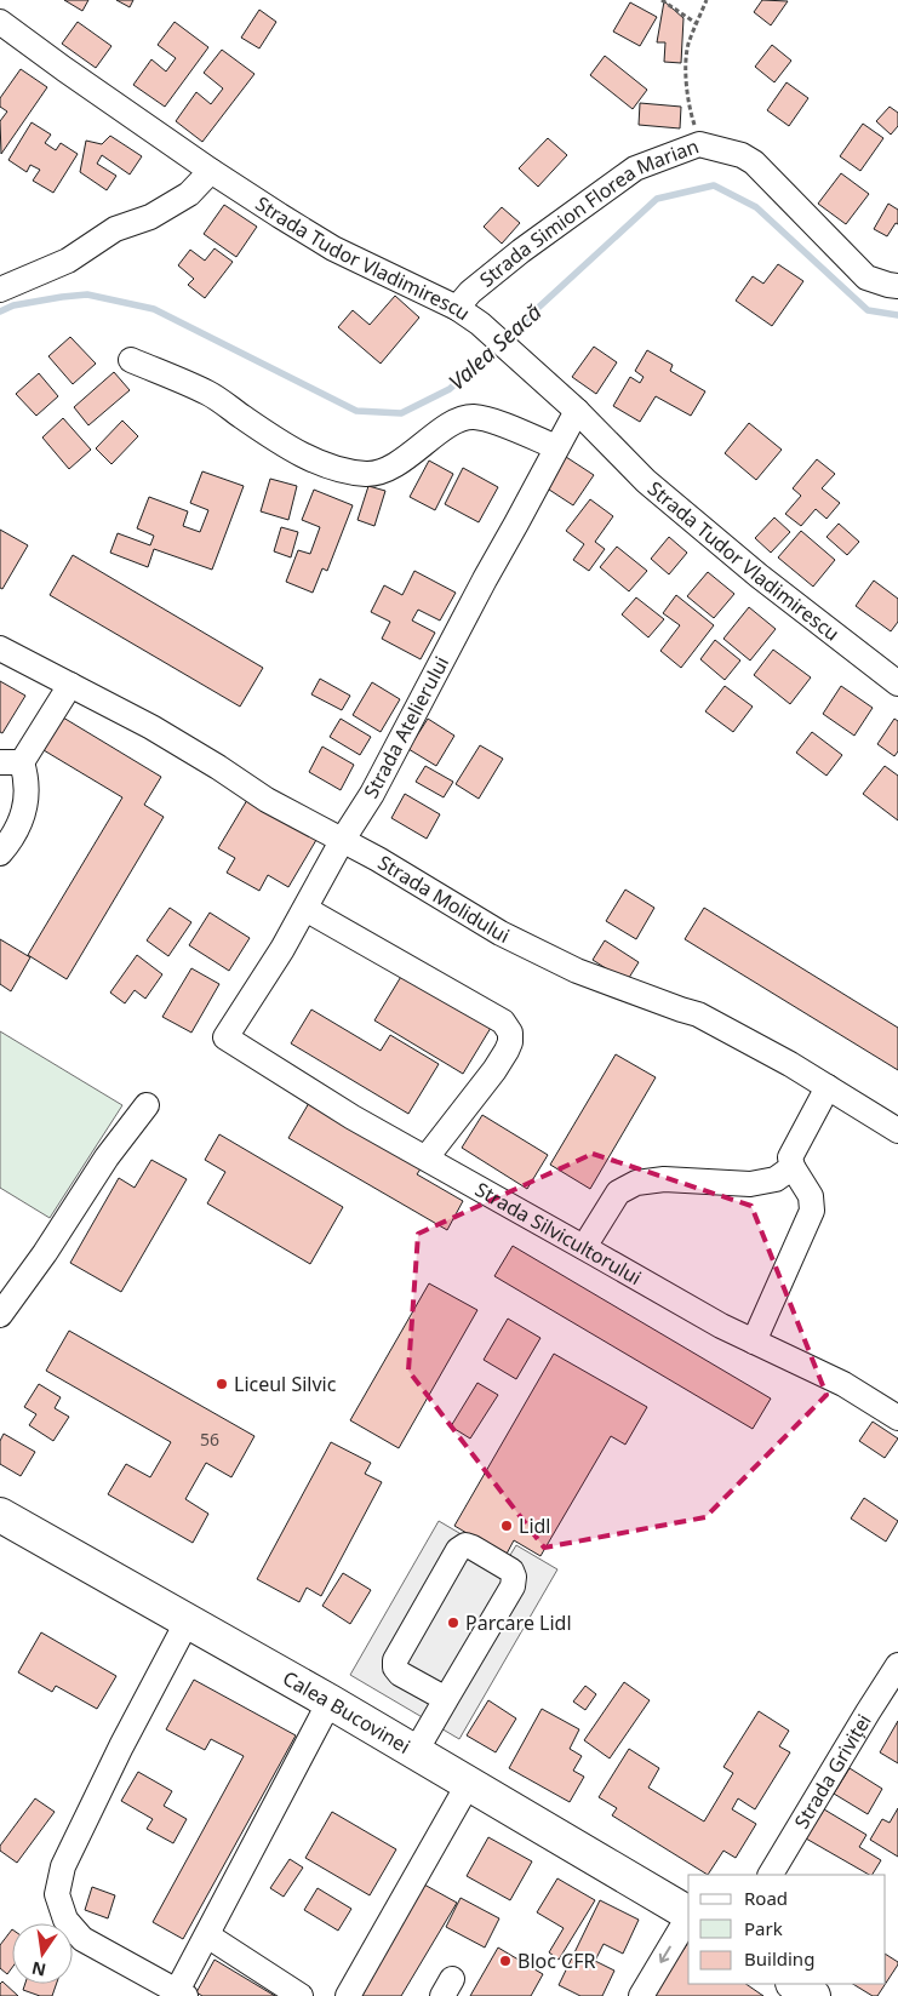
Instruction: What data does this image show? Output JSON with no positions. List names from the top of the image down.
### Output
{
  "streets": {
    "highway": ["Calea Bucovinei"],
    "street": [
      "Strada Simion Florea Marian",
      "Strada Tudor Vladimirescu",
      "Strada Atelierului",
      "Strada Molidului",
      "Strada Silvicultorului",
      "Strada Griviței"
    ]
  },
  "crossings": [
    ["Strada Simion Florea Marian", "Strada Tudor Vladimirescu"],
    ["Strada Tudor Vladimirescu", "Strada Atelierului"],
    ["Strada Atelierului", "Strada Molidului"],
    ["Strada Atelierului", "Strada Silvicultorului"]
  ],
  "water": ["Valea Seacă"],
  "places": [
    "Liceul Silvic",
    "Lidl",
    "Parcare Lidl",
    "Bloc CFR"
  ],
  "house_numbers": ["56"],
  "legend": ["Road", "Park", "Building"],
  "north": "bottom"
}
